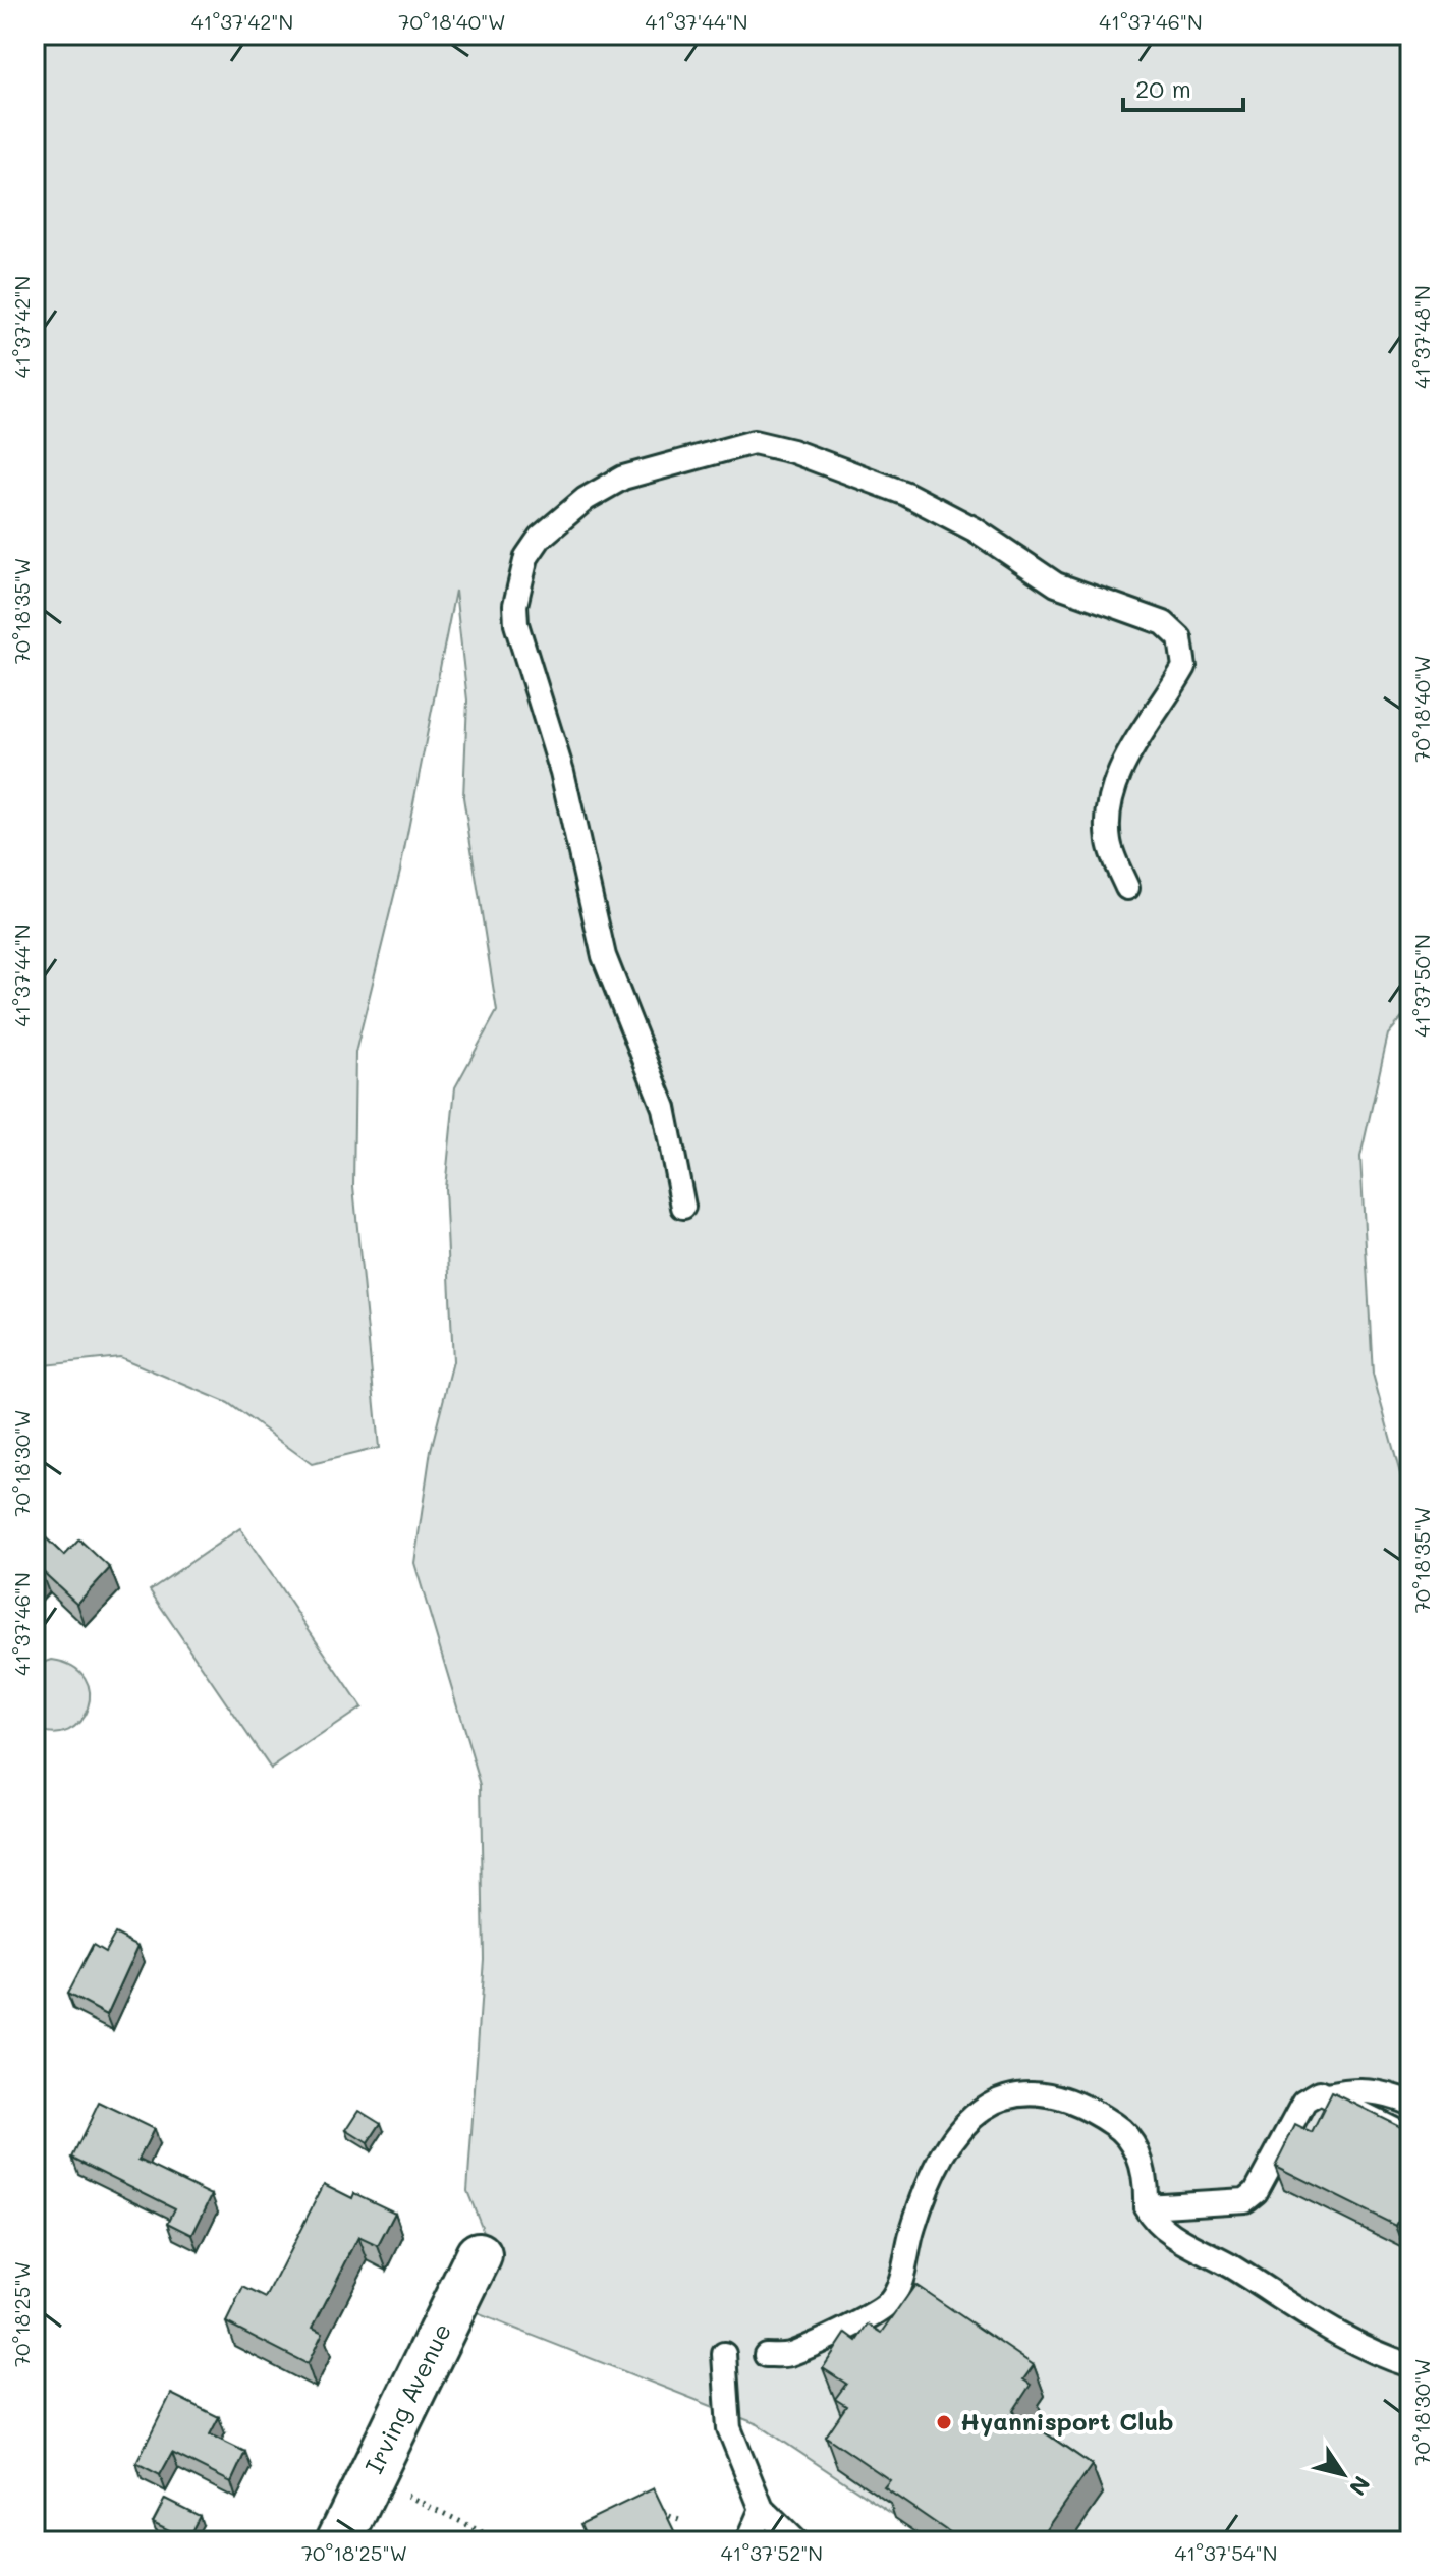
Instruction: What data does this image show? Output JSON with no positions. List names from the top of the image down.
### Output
{
  "streets": {
    "street": ["Irving Avenue"]
  },
  "places": ["Hyannisport Club"],
  "scale_bar": "20 m",
  "north": "bottom right",
  "coordinates": [
    "41°37'42\"N",
    "70°18'40\"W",
    "41°37'44\"N",
    "41°37'46\"N",
    "41°37'48\"N",
    "70°18'35\"W",
    "41°37'50\"N",
    "70°18'30\"W",
    "70°18'25\"W",
    "41°37'52\"N",
    "41°37'54\"N"
  ]
}
